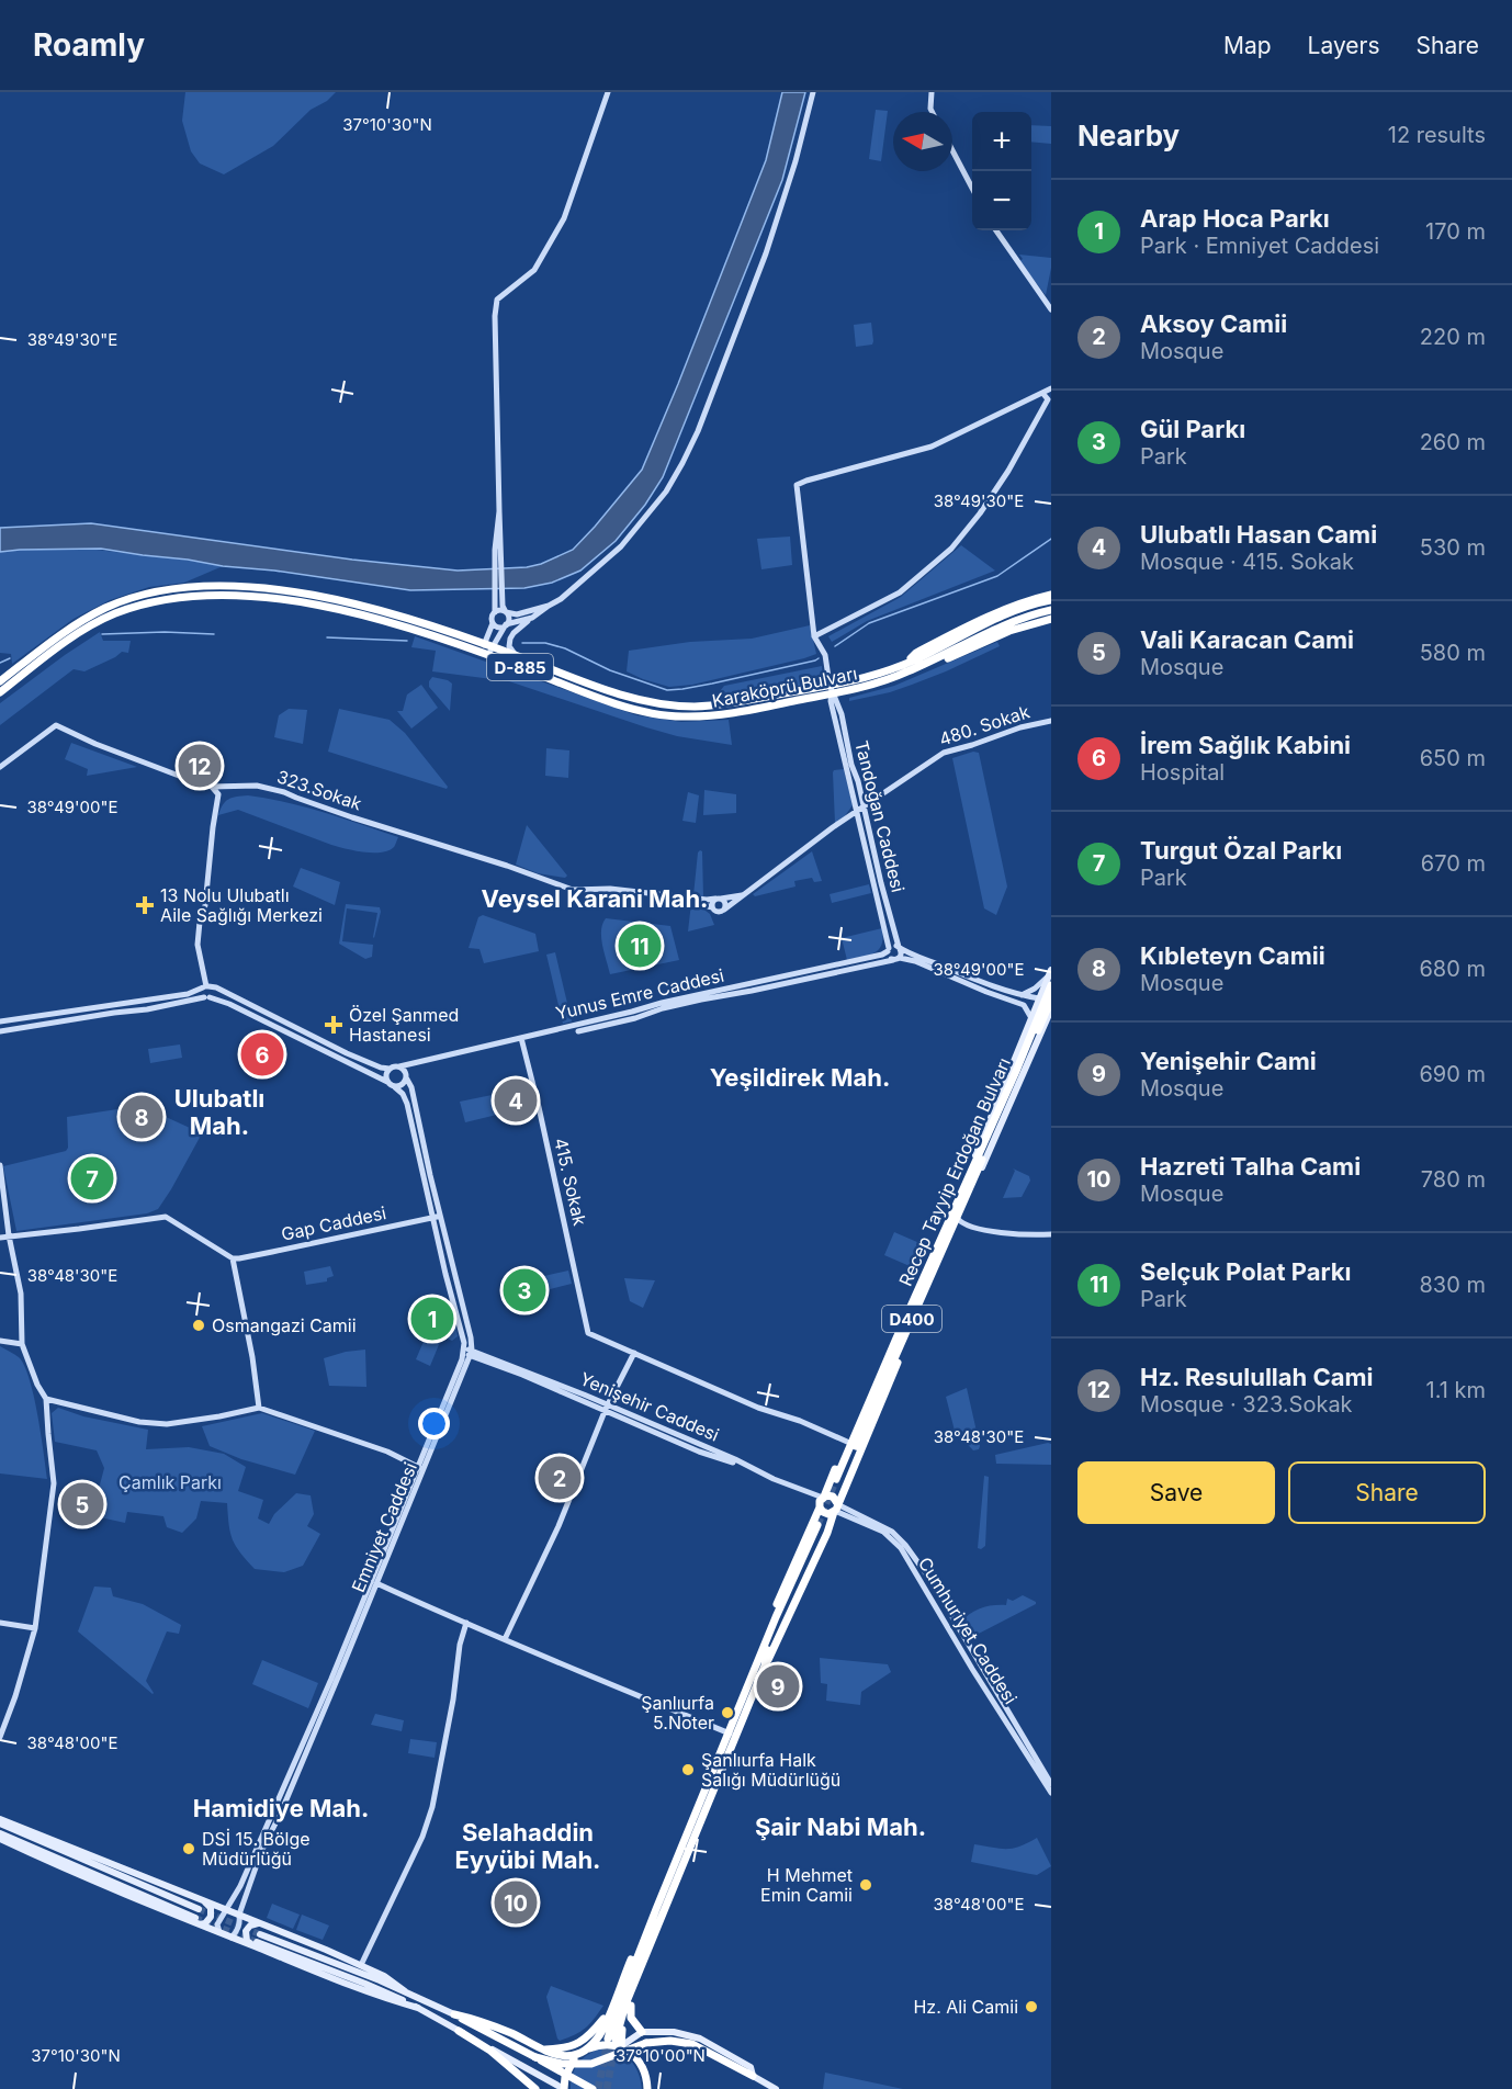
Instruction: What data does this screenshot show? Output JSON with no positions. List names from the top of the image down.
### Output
{
  "streets": {
    "highway": [
      "D-885",
      "Karaköprü Bulvarı",
      "Recep Tayyip Erdoğan Bulvarı",
      "D400"
    ],
    "main road": [
      "480. Sokak",
      "323.Sokak",
      "Tandoğan Caddesi",
      "Yunus Emre Caddesi",
      "415. Sokak",
      "Gap Caddesi",
      "Yenişehir Caddesi",
      "Emniyet Caddesi",
      "Cumhuriyet Caddesi"
    ]
  },
  "crossings": [
    ["Karaköprü Bulvarı", "Tandoğan Caddesi"],
    ["480. Sokak", "Tandoğan Caddesi"],
    ["Tandoğan Caddesi", "Yunus Emre Caddesi"],
    ["Yunus Emre Caddesi", "415. Sokak"],
    ["Yenişehir Caddesi", "Emniyet Caddesi"]
  ],
  "districts": [
    "Veysel Karani Mah.",
    "Yeşildirek Mah.",
    "Ulubatlı Mah.",
    "Hamidiye Mah.",
    "Şair Nabi Mah.",
    "Selahaddin Eyyübi Mah."
  ],
  "parks": ["Çamlık Parkı"],
  "places": {
    "health": ["13 Nolu Ulubatlı Aile Sağlığı Merkezi", "Özel Şanmed Hastanesi"],
    "other": [
      "Osmangazi Camii",
      "Şanlıurfa 5.Noter",
      "Şanlıurfa Halk Salığı Müdürlüğü",
      "DSİ 15. Bölge Müdürlüğü",
      "H Mehmet Emin Camii",
      "Hz. Ali Camii"
    ]
  },
  "north": "left",
  "page": {
    "header": "Roamly",
    "nav": ["Map", "Layers", "Share"],
    "heading": ["Nearby", "12 results"],
    "map_buttons": ["+", "−"],
    "list": [
      {
        "mark": "1",
        "name": "Arap Hoca Parkı",
        "note": "Park · Emniyet Caddesi",
        "value": "170 m"
      },
      {
        "mark": "2",
        "name": "Aksoy Camii",
        "note": "Mosque",
        "value": "220 m"
      },
      {
        "mark": "3",
        "name": "Gül Parkı",
        "note": "Park",
        "value": "260 m"
      },
      {
        "mark": "4",
        "name": "Ulubatlı Hasan Cami",
        "note": "Mosque · 415. Sokak",
        "value": "530 m"
      },
      {
        "mark": "5",
        "name": "Vali Karacan Cami",
        "note": "Mosque",
        "value": "580 m"
      },
      {
        "mark": "6",
        "name": "İrem Sağlık Kabini",
        "note": "Hospital",
        "value": "650 m"
      },
      {
        "mark": "7",
        "name": "Turgut Özal Parkı",
        "note": "Park",
        "value": "670 m"
      },
      {
        "mark": "8",
        "name": "Kıbleteyn Camii",
        "note": "Mosque",
        "value": "680 m"
      },
      {
        "mark": "9",
        "name": "Yenişehir Cami",
        "note": "Mosque",
        "value": "690 m"
      },
      {
        "mark": "10",
        "name": "Hazreti Talha Cami",
        "note": "Mosque",
        "value": "780 m"
      },
      {
        "mark": "11",
        "name": "Selçuk Polat Parkı",
        "note": "Park",
        "value": "830 m"
      },
      {
        "mark": "12",
        "name": "Hz. Resulullah Cami",
        "note": "Mosque · 323.Sokak",
        "value": "1.1 km"
      }
    ],
    "pins": [
      "12",
      "11",
      "6",
      "4",
      "8",
      "7",
      "3",
      "1",
      "2",
      "5",
      "9",
      "10"
    ],
    "buttons": ["Save", "Share"]
  },
  "coordinates": [
    "37°10'30\"N",
    "38°49'30\"E",
    "38°49'00\"E",
    "38°48'30\"E",
    "38°48'00\"E",
    "37°10'00\"N"
  ]
}
